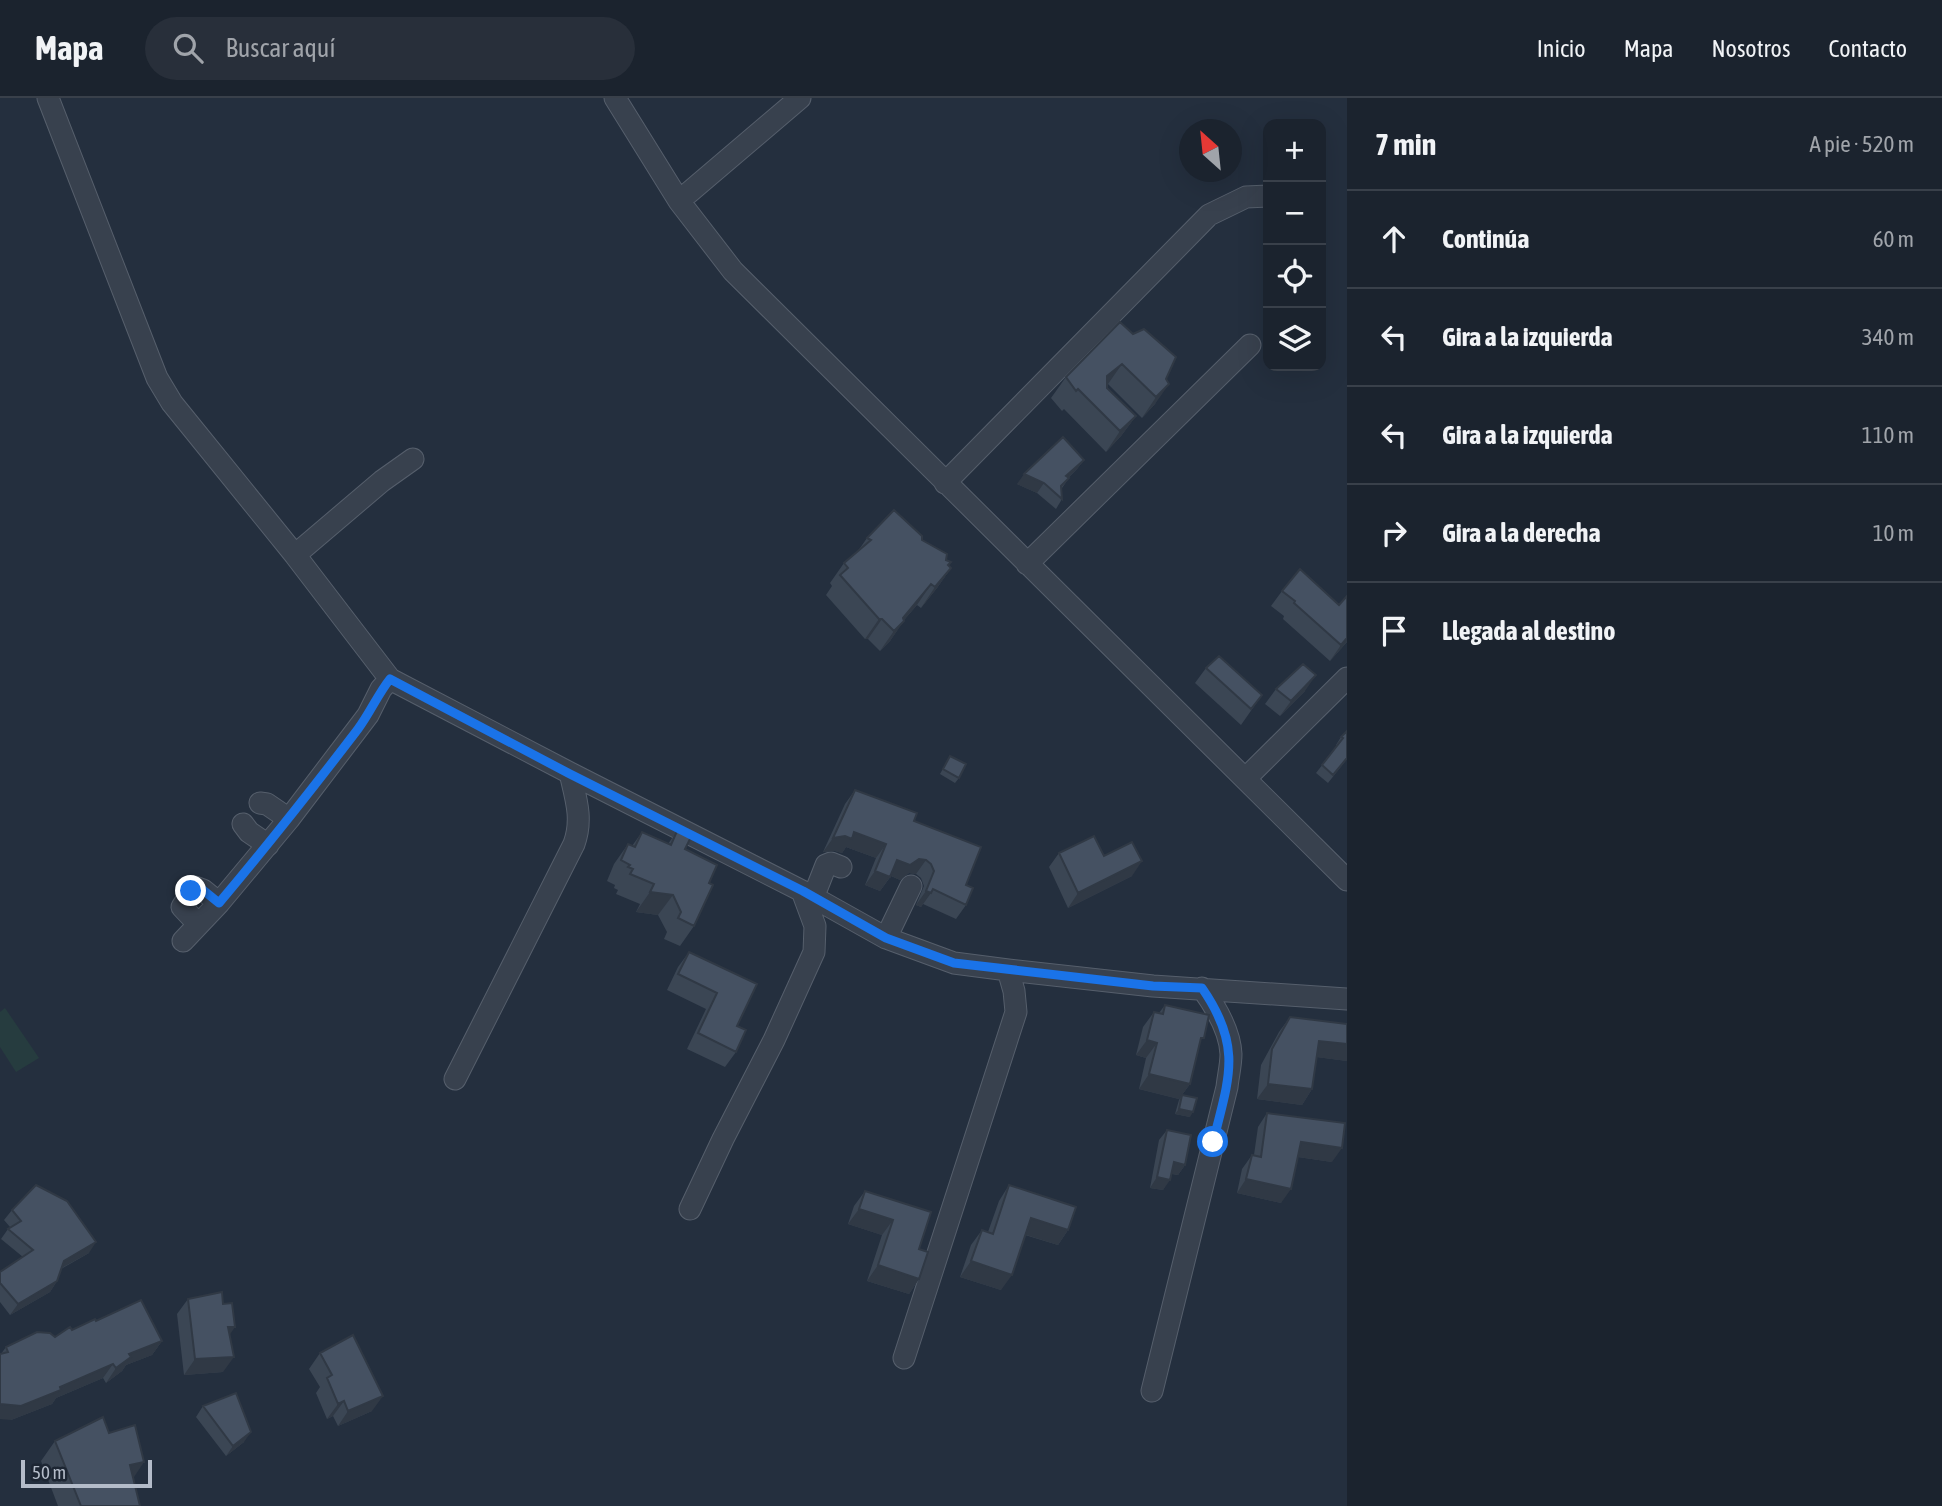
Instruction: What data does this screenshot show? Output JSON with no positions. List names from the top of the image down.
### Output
{
  "scale_bar": "50 m",
  "north": "top left",
  "page": {
    "header": "Mapa",
    "search": "Buscar aquí",
    "nav": [
      "Inicio",
      "Mapa",
      "Nosotros",
      "Contacto"
    ],
    "heading": ["7 min", "A pie · 520 m"],
    "map_buttons": ["+", "−"],
    "list": [
      ["Continúa", "60 m"],
      ["Gira a la izquierda", "340 m"],
      ["Gira a la izquierda", "110 m"],
      ["Gira a la derecha", "10 m"],
      "Llegada al destino"
    ],
    "scale": "50 m"
  }
}
